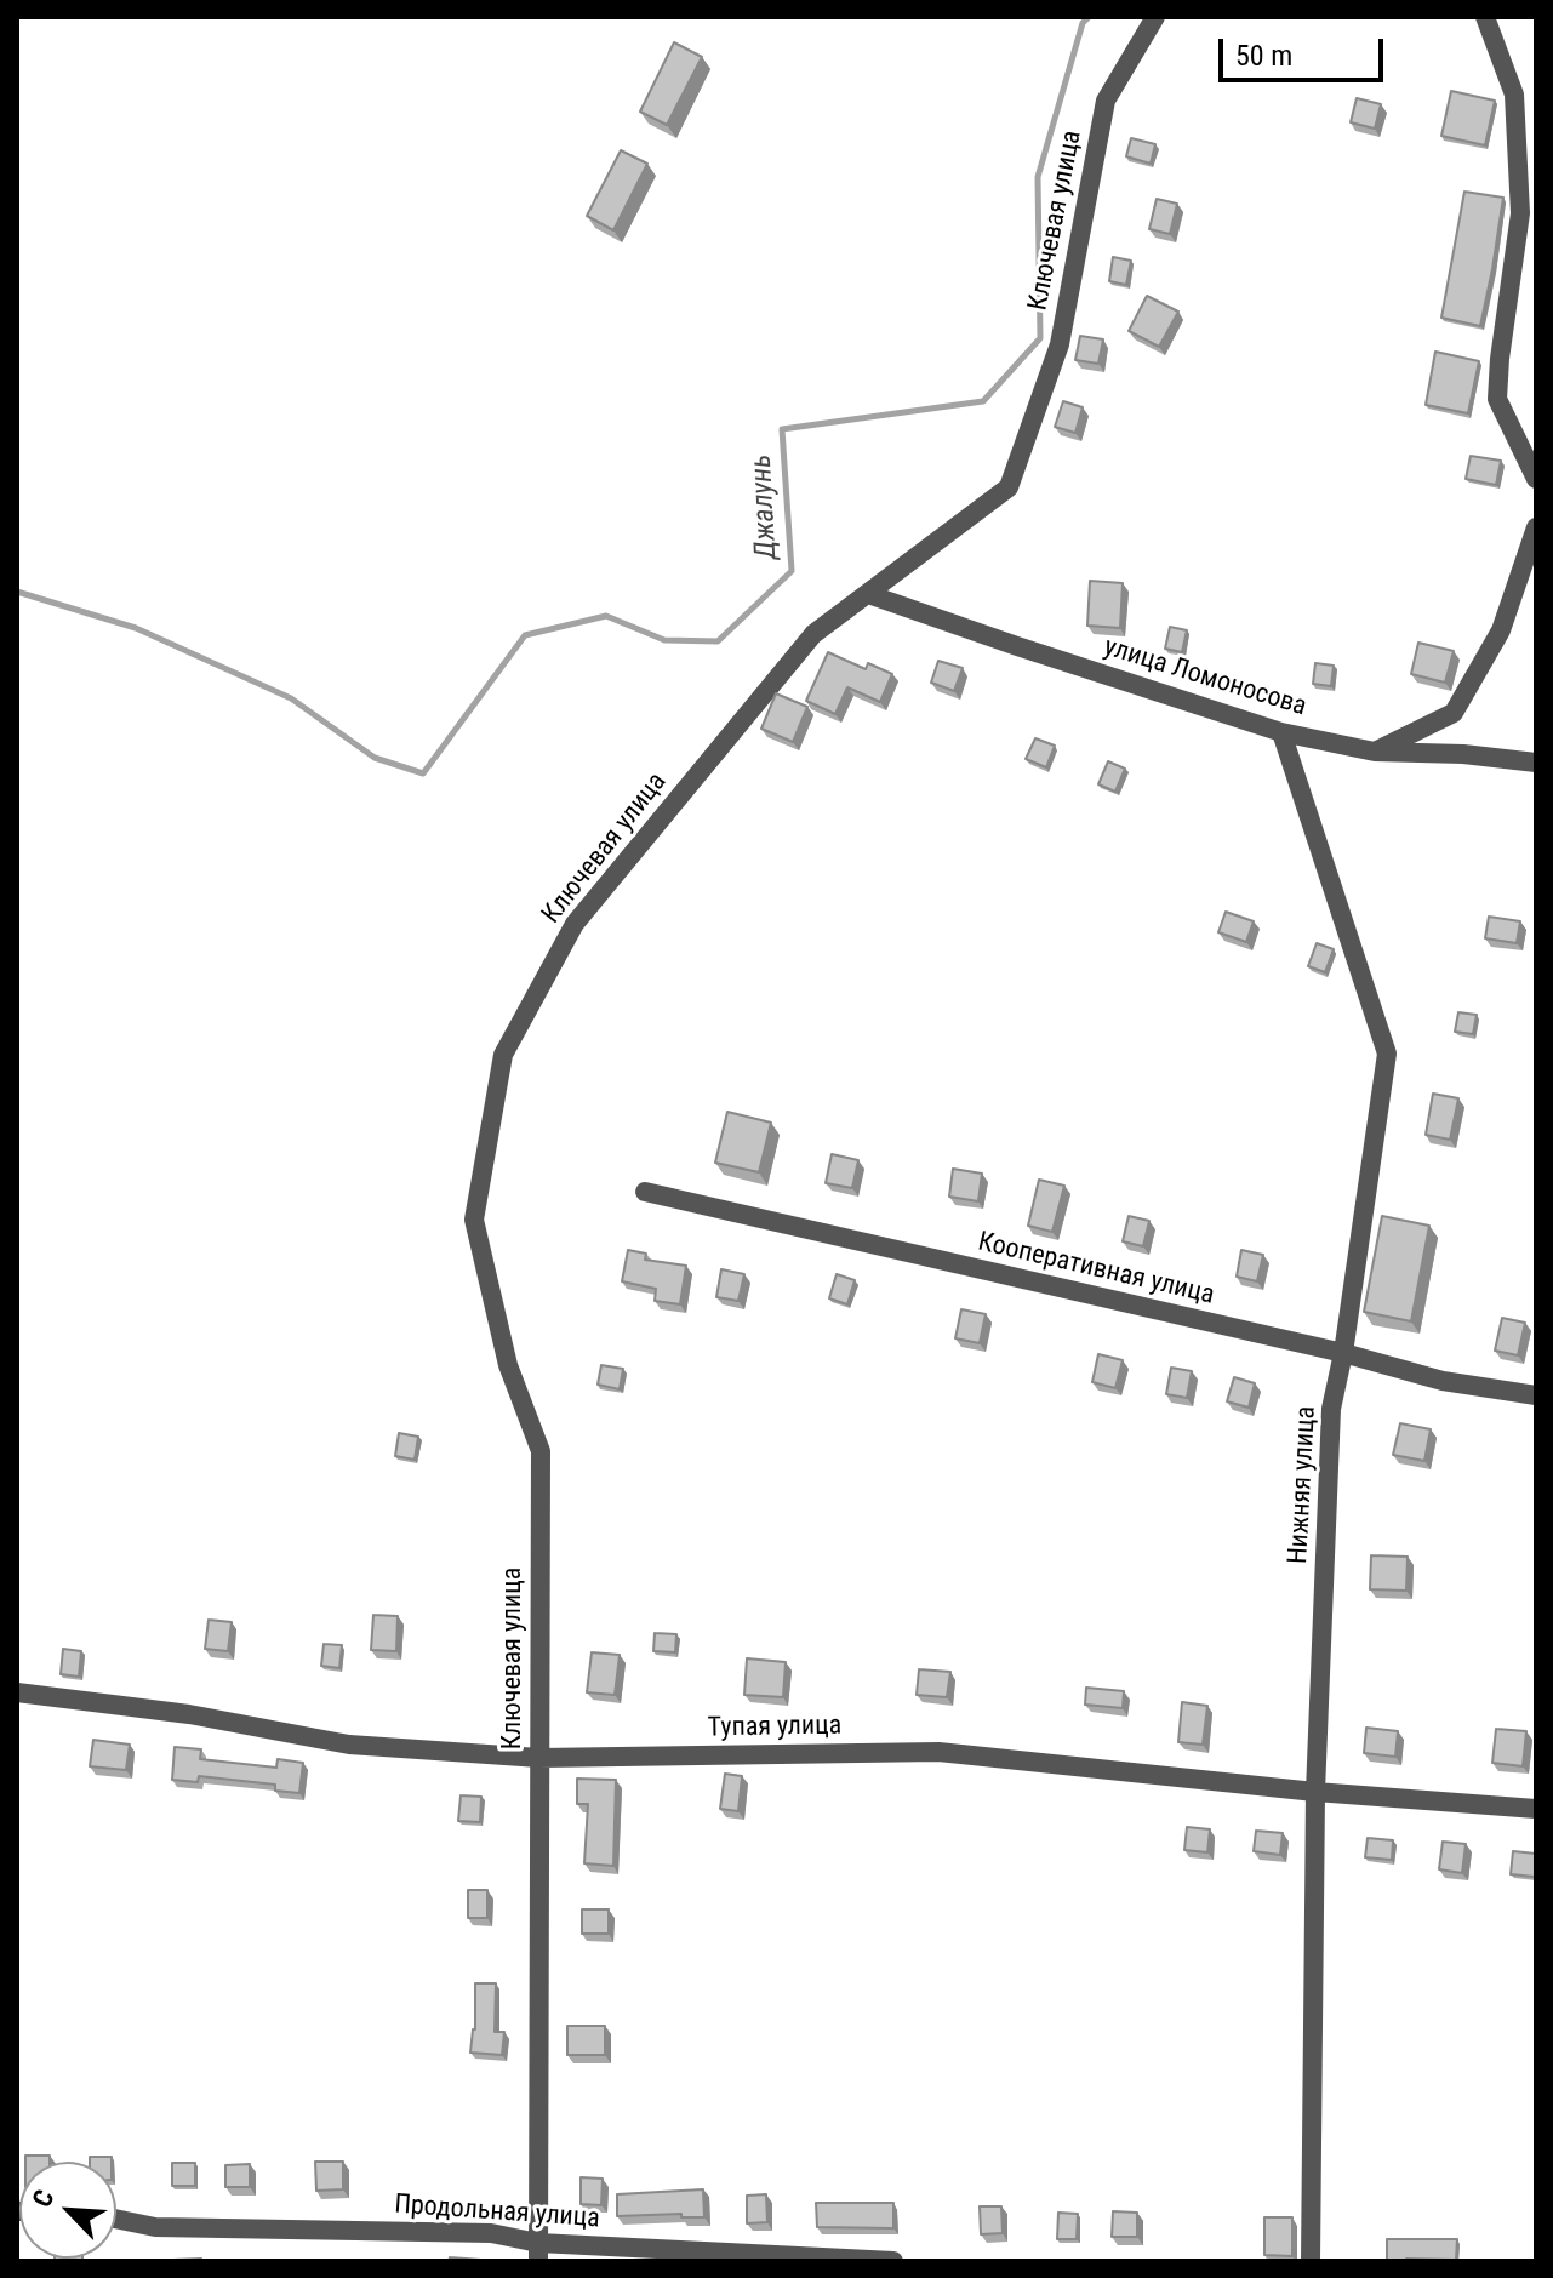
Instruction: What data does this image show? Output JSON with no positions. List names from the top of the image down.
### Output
{
  "streets": {
    "street": [
      "Ключевая улица",
      "улица Ломоносова",
      "Кооперативная улица",
      "Нижняя улица",
      "Тупая улица",
      "Продольная улица"
    ]
  },
  "crossings": [
    ["Ключевая улица", "улица Ломоносова"],
    ["Ключевая улица", "Тупая улица"],
    ["Ключевая улица", "Продольная улица"],
    ["улица Ломоносова", "Нижняя улица"],
    ["Кооперативная улица", "Нижняя улица"],
    ["Нижняя улица", "Тупая улица"]
  ],
  "water": ["Джалунь"],
  "scale_bar": "50 m",
  "north": "top left"
}
